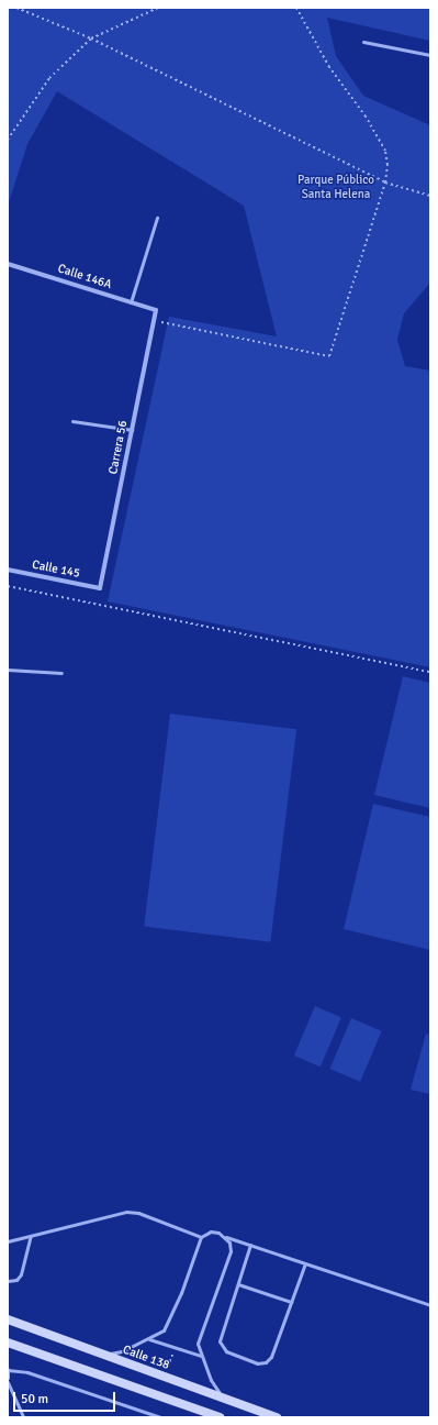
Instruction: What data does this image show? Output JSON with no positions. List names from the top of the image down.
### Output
{
  "streets": {
    "main road": ["Calle 138"],
    "street": ["Calle 146A", "Carrera 56", "Calle 145"]
  },
  "crossings": [
    ["Calle 146A", "Carrera 56"],
    ["Carrera 56", "Calle 145"]
  ],
  "parks": ["Parque Público Santa Helena"],
  "scale_bar": "50 m"
}
